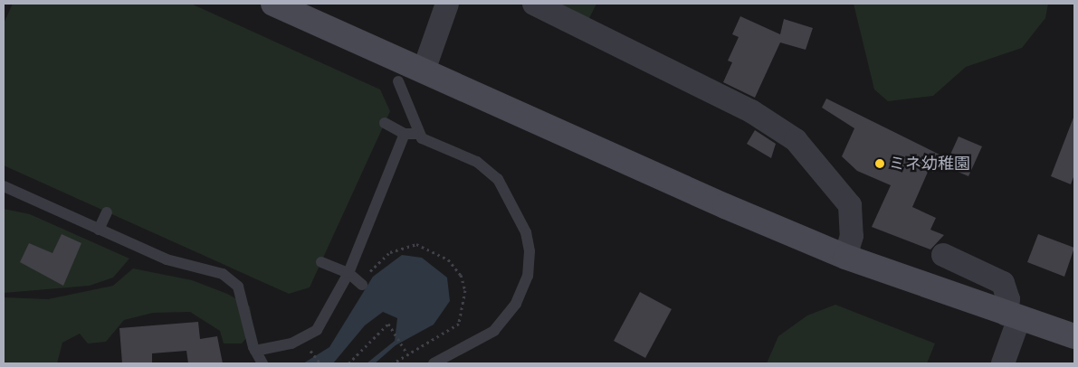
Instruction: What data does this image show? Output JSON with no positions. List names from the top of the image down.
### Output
{
  "places": ["ミネ幼稚園"]
}
